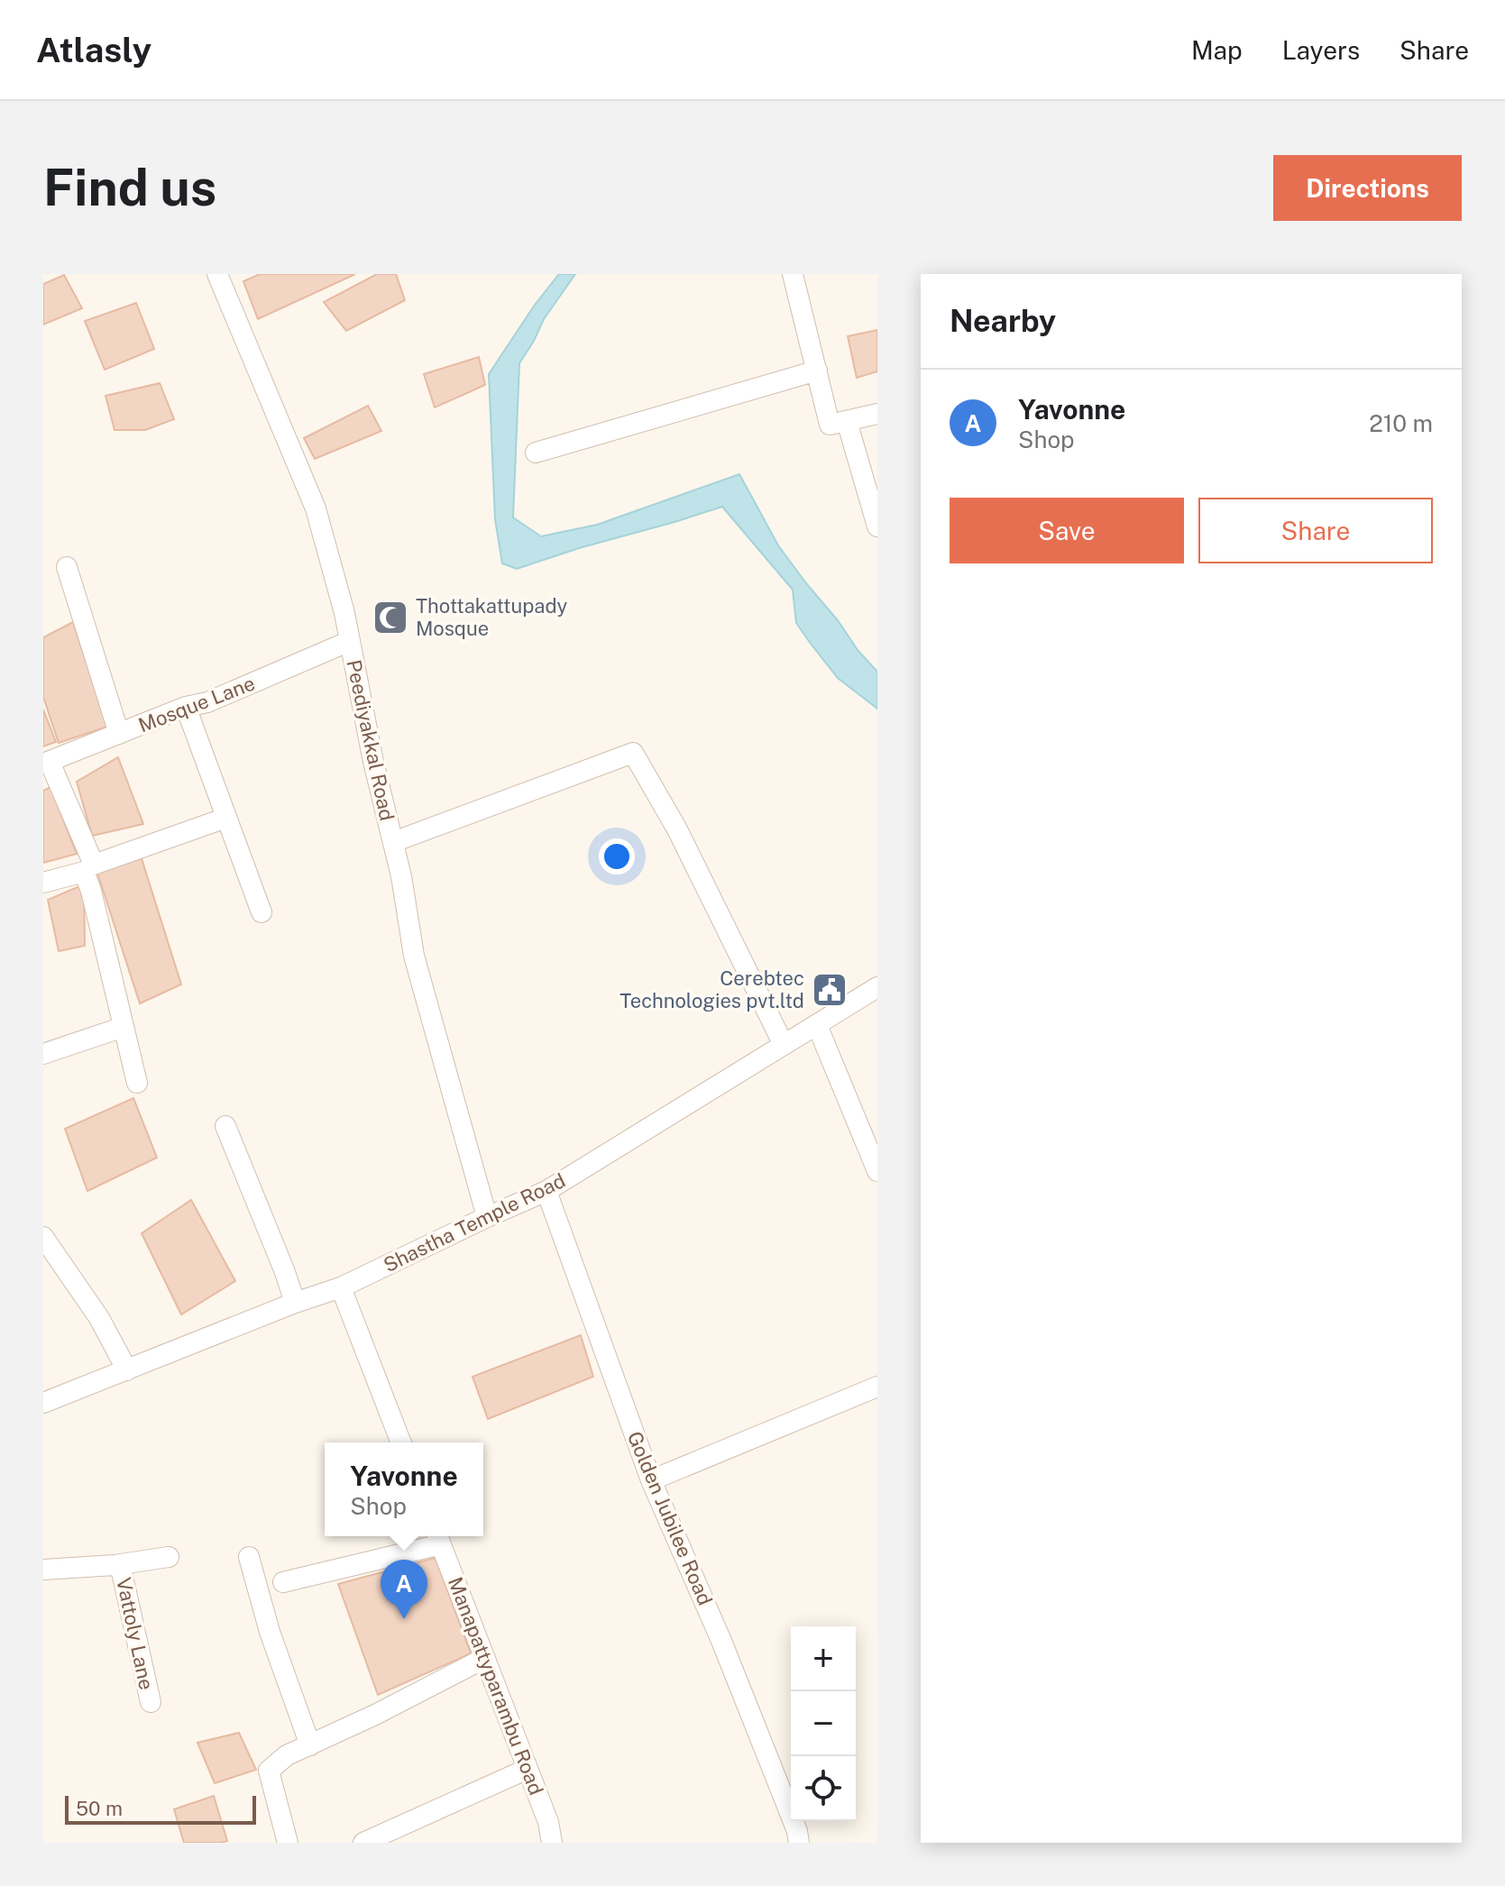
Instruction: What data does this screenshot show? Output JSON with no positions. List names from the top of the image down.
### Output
{
  "streets": {
    "street": [
      "Mosque Lane",
      "Peediyakkal Road",
      "Shastha Temple Road",
      "Golden Jubilee Road",
      "Vattoly Lane",
      "Manapattyparambu Road"
    ]
  },
  "crossings": [
    ["Mosque Lane", "Peediyakkal Road"],
    ["Peediyakkal Road", "Shastha Temple Road"],
    ["Shastha Temple Road", "Golden Jubilee Road"]
  ],
  "places": {
    "mosque": ["Thottakattupady Mosque"],
    "public building": ["Cerebtec Technologies pvt.ltd"]
  },
  "scale_bar": "50 m",
  "page": {
    "header": "Atlasly",
    "nav": ["Map", "Layers", "Share"],
    "buttons": [
      "Directions",
      ["Save", "Share"]
    ],
    "title": "Find us",
    "heading": "Nearby",
    "list": [
      {
        "mark": "A",
        "name": "Yavonne",
        "note": "Shop",
        "value": "210 m"
      }
    ],
    "popup": ["Yavonne", "Shop"],
    "pins": "A",
    "map_buttons": ["+", "−"],
    "scale": "50 m"
  }
}
